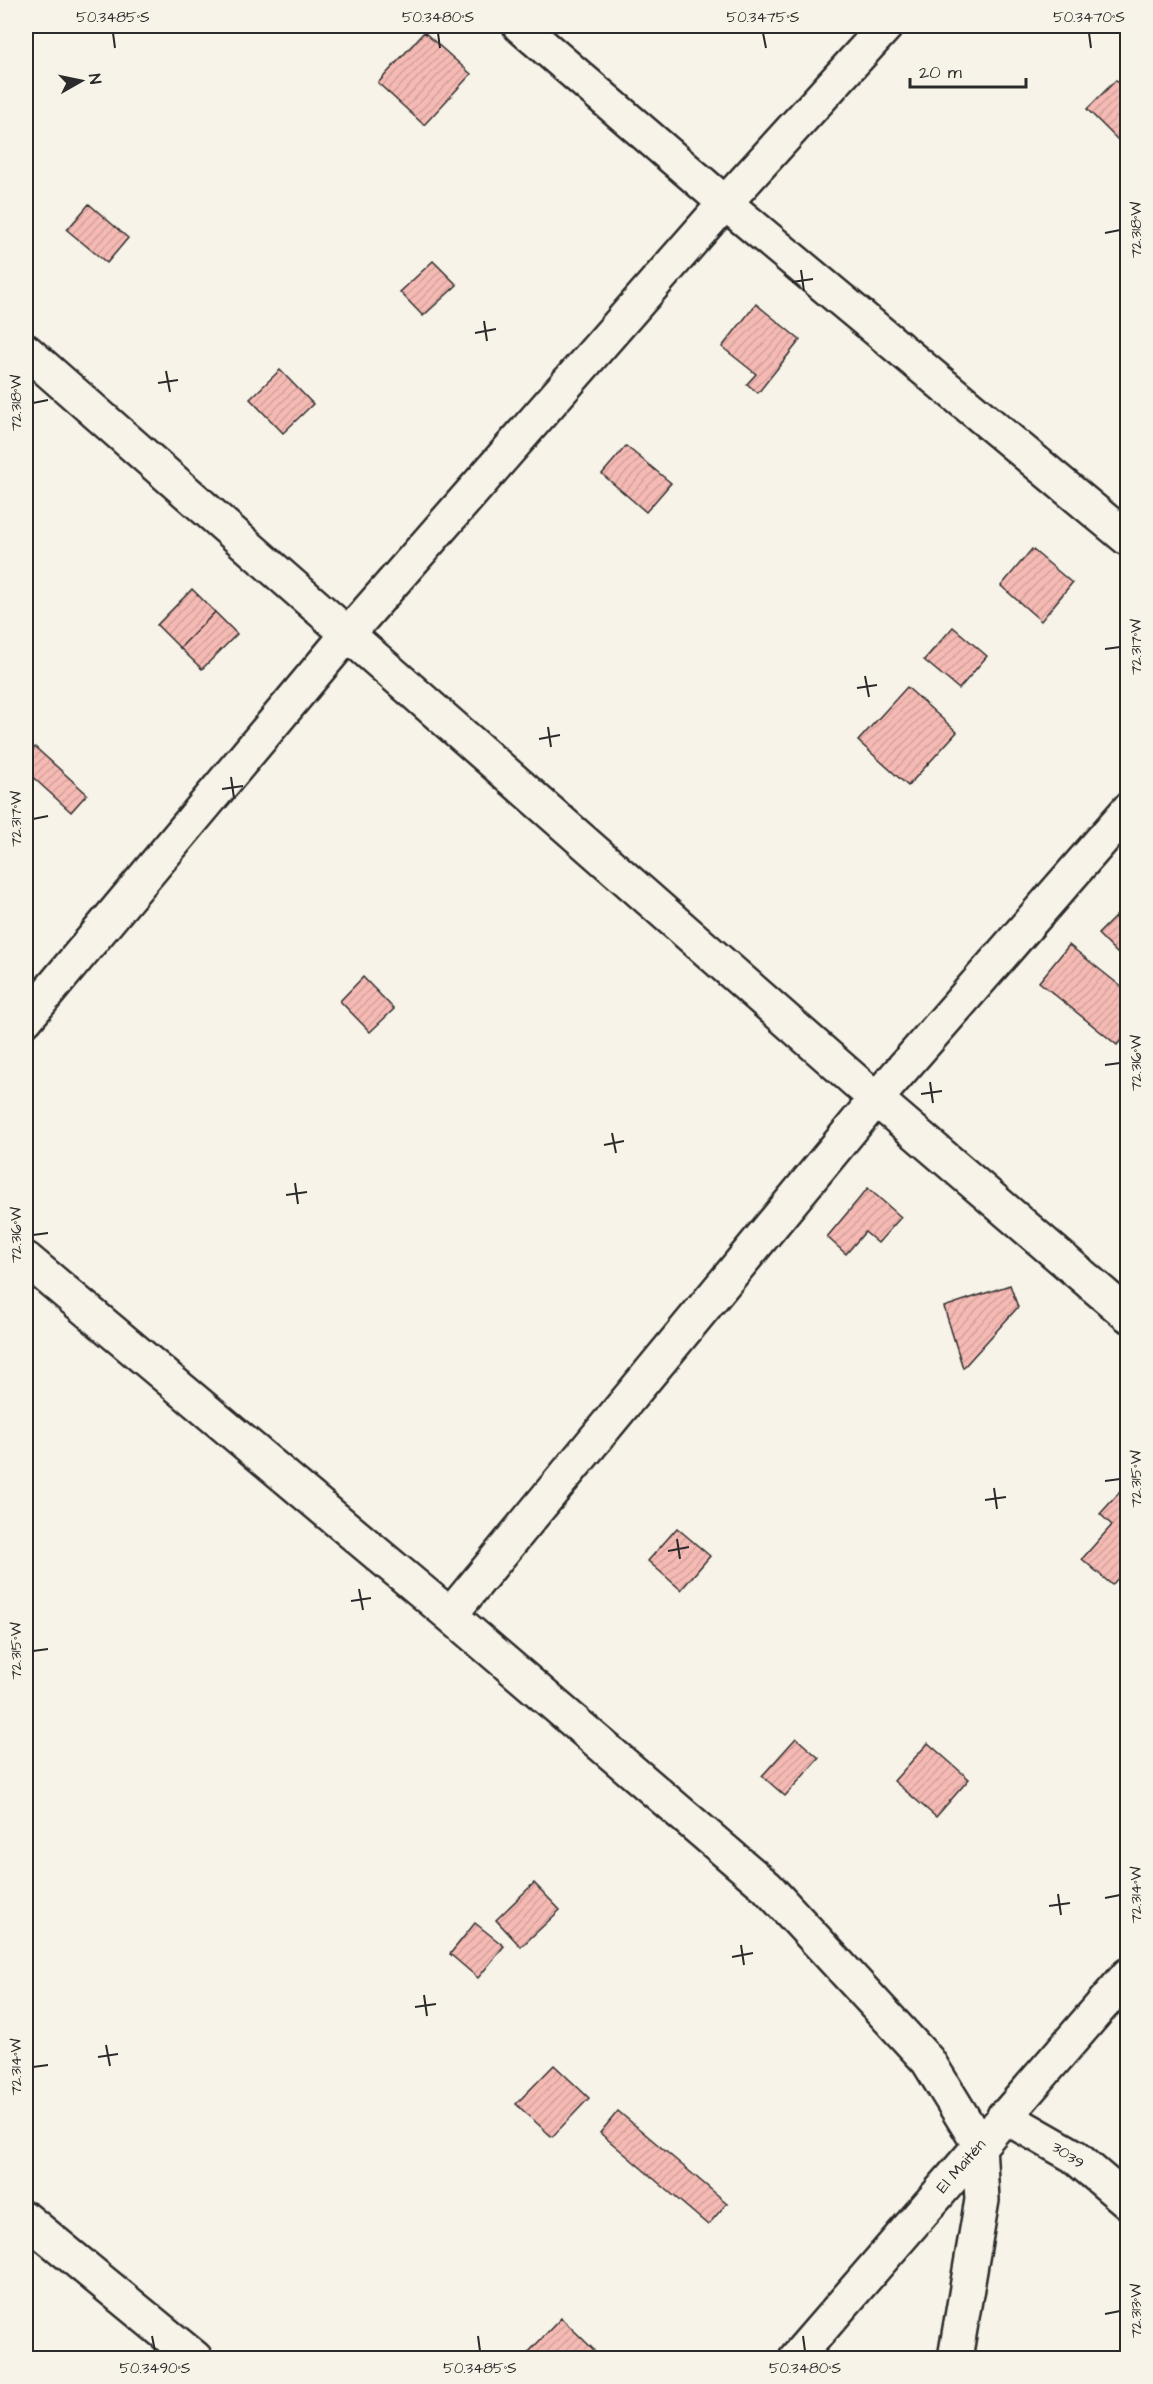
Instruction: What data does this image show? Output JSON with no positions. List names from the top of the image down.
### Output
{
  "streets": {
    "street": ["3039", "El Maitén"]
  },
  "crossings": [
    ["3039", "El Maitén"]
  ],
  "scale_bar": "20 m",
  "north": "right",
  "coordinates": [
    "50.3485°S",
    "50.3480°S",
    "50.3475°S",
    "50.3470°S",
    "72.318°W",
    "72.317°W",
    "72.316°W",
    "72.315°W",
    "72.314°W",
    "72.313°W",
    "50.3490°S"
  ]
}
